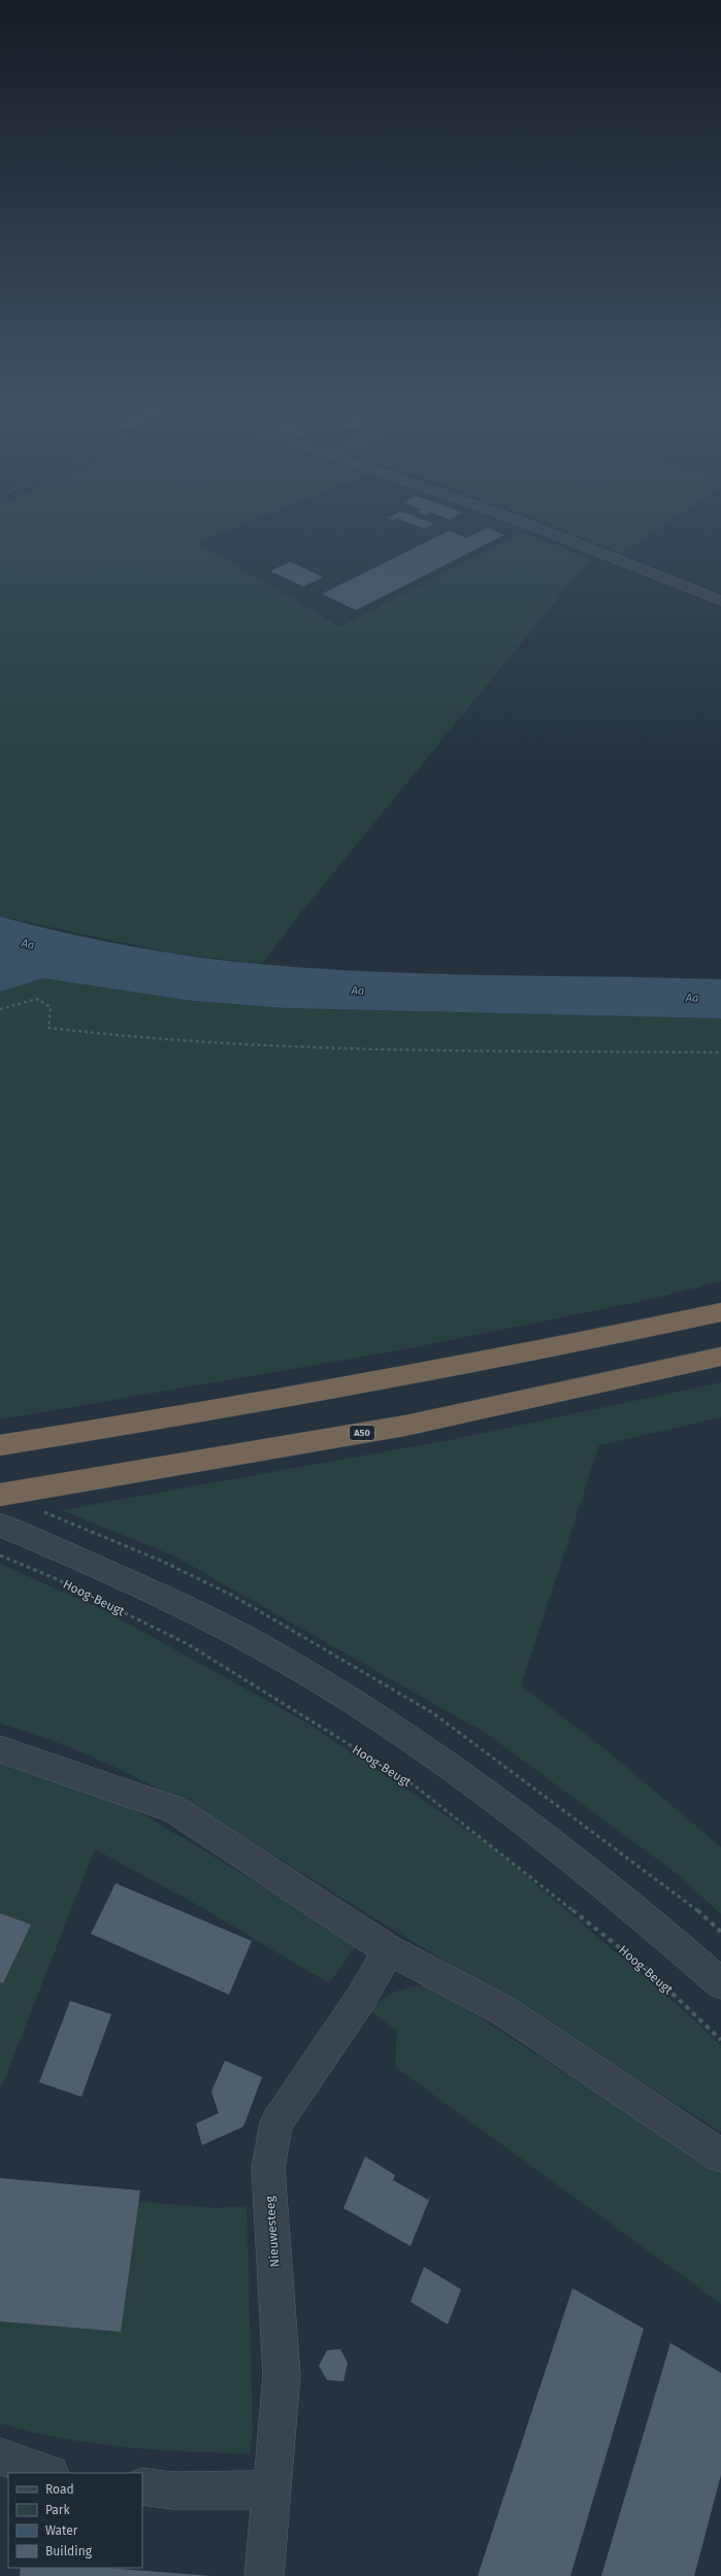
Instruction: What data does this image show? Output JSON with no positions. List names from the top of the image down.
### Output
{
  "streets": {
    "highway": ["A50"],
    "street": ["Nieuwesteeg"],
    "path": ["Hoog-Beugt"]
  },
  "water": ["Aa"],
  "legend": [
    "Road",
    "Park",
    "Water",
    "Building"
  ]
}
